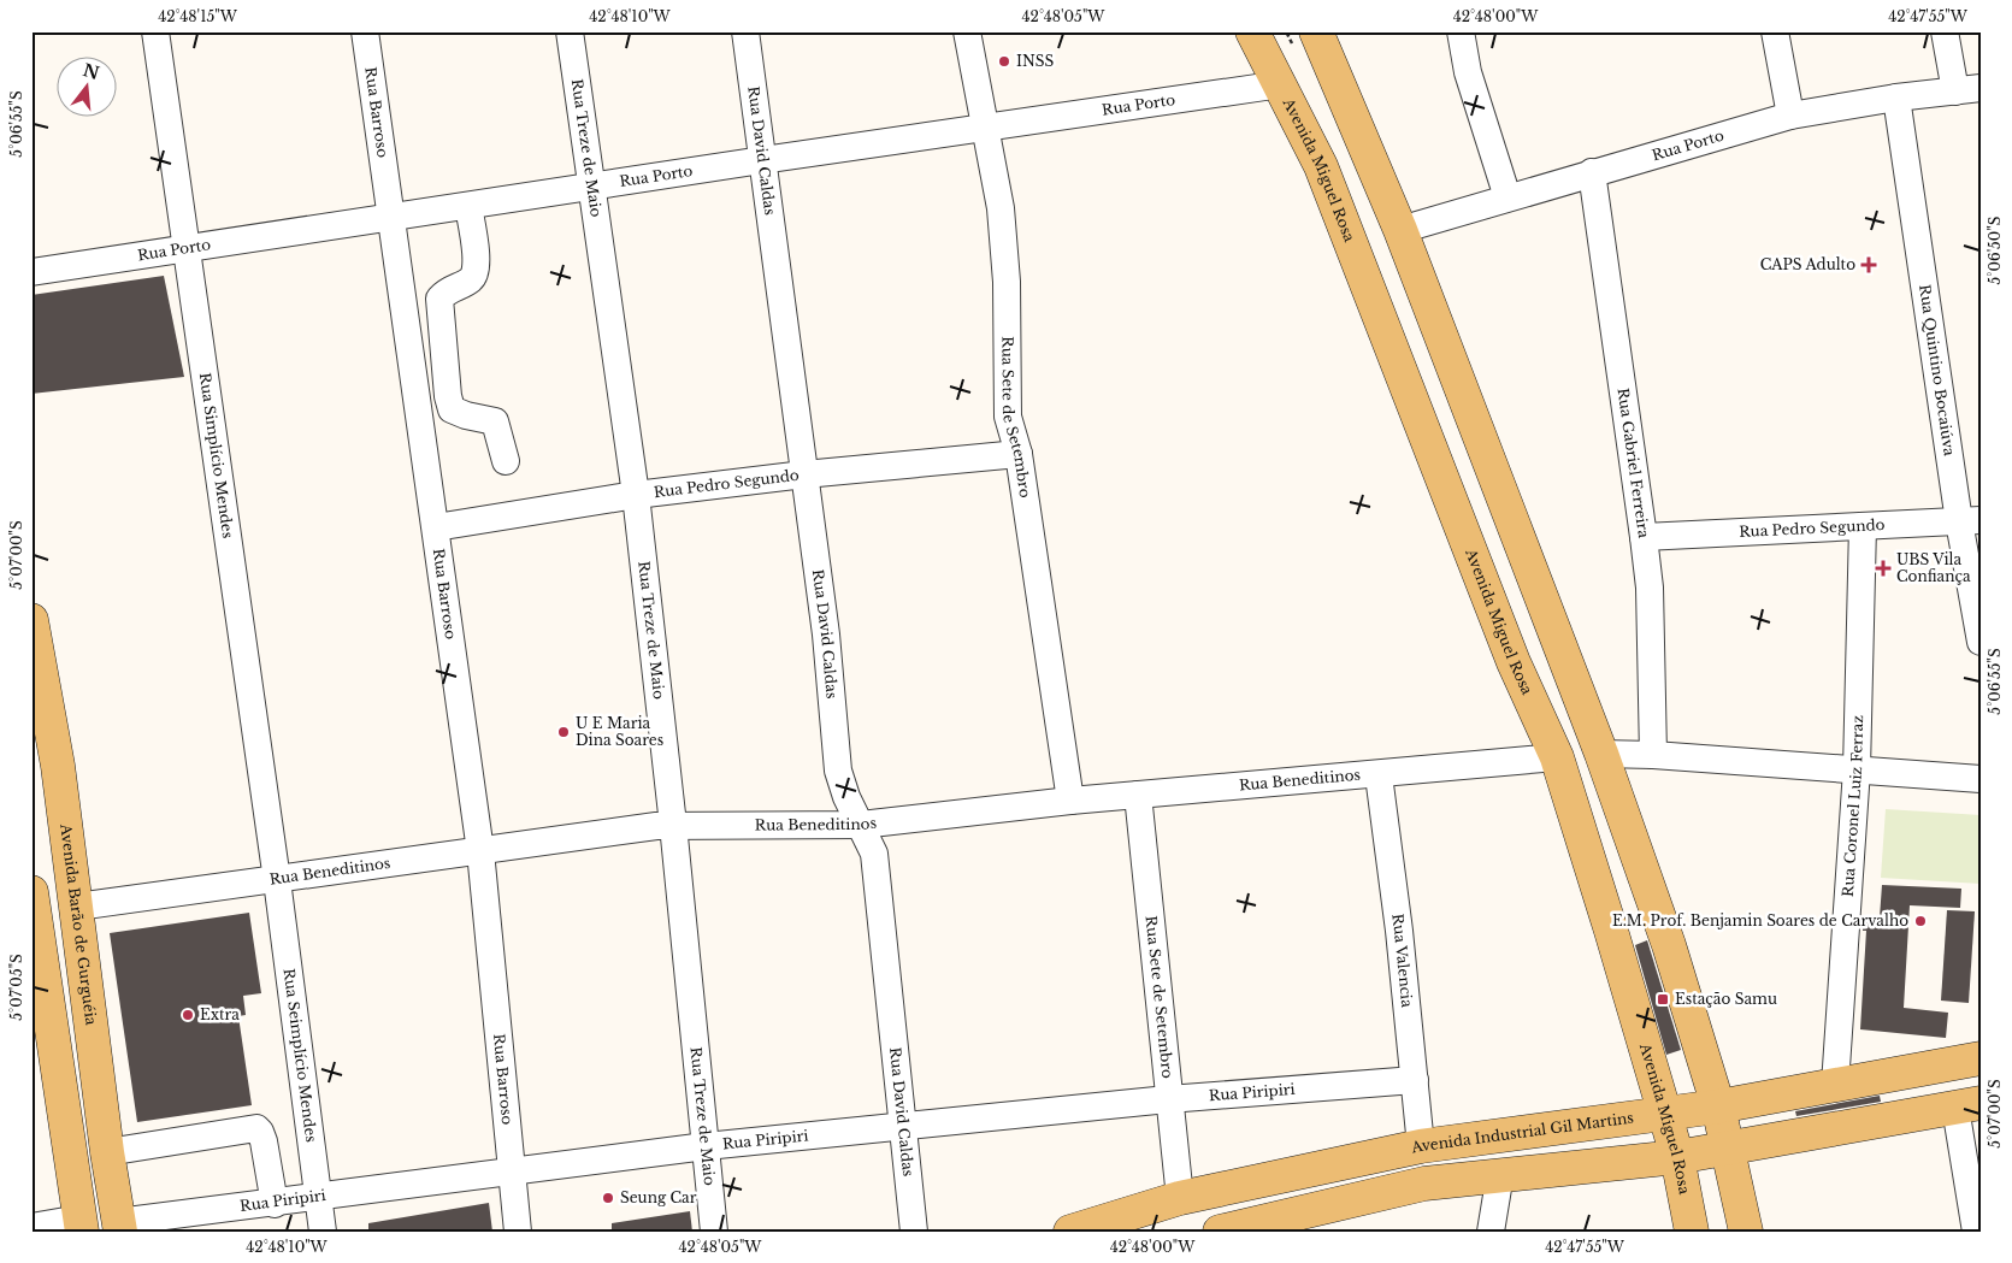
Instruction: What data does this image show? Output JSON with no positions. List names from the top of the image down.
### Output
{
  "streets": {
    "main road": ["Avenida Miguel Rosa", "Avenida Barão de Gurguéia", "Avenida Industrial Gil Martins"],
    "street": [
      "Rua Porto",
      "Rua Barroso",
      "Rua Treze de Maio",
      "Rua David Caldas",
      "Rua Quintino Bocaiúva",
      "Rua Sete de Setembro",
      "Rua Simplício Mendes",
      "Rua Gabriel Ferreira",
      "Rua Pedro Segundo",
      "Rua Beneditinos",
      "Rua Coronel Luiz Ferraz",
      "Rua Valencia",
      "Rua Seimplício Mendes",
      "Rua Piripiri"
    ]
  },
  "crossings": [
    ["Rua Porto", "Rua Barroso"],
    ["Rua Porto", "Rua Treze de Maio"],
    ["Rua Porto", "Rua David Caldas"],
    ["Rua Porto", "Avenida Miguel Rosa"],
    ["Rua Porto", "Rua Quintino Bocaiúva"],
    ["Rua Porto", "Rua Sete de Setembro"],
    ["Rua Porto", "Rua Simplício Mendes"],
    ["Rua Porto", "Rua Gabriel Ferreira"],
    ["Rua Barroso", "Rua Pedro Segundo"],
    ["Rua Barroso", "Rua Beneditinos"],
    ["Rua Barroso", "Rua Piripiri"],
    ["Rua Treze de Maio", "Rua Pedro Segundo"],
    ["Rua Treze de Maio", "Rua Beneditinos"],
    ["Rua Treze de Maio", "Rua Piripiri"],
    ["Rua David Caldas", "Rua Pedro Segundo"],
    ["Rua David Caldas", "Rua Beneditinos"],
    ["Rua David Caldas", "Rua Piripiri"],
    ["Avenida Miguel Rosa", "Rua Beneditinos"],
    ["Avenida Miguel Rosa", "Avenida Industrial Gil Martins"],
    ["Rua Quintino Bocaiúva", "Rua Pedro Segundo"],
    ["Rua Sete de Setembro", "Rua Pedro Segundo"],
    ["Rua Sete de Setembro", "Rua Beneditinos"],
    ["Rua Sete de Setembro", "Rua Piripiri"],
    ["Rua Sete de Setembro", "Avenida Industrial Gil Martins"],
    ["Rua Simplício Mendes", "Rua Beneditinos"],
    ["Rua Simplício Mendes", "Rua Seimplício Mendes"],
    ["Rua Gabriel Ferreira", "Rua Pedro Segundo"],
    ["Rua Pedro Segundo", "Rua Coronel Luiz Ferraz"],
    ["Rua Beneditinos", "Avenida Barão de Gurguéia"],
    ["Rua Beneditinos", "Rua Valencia"],
    ["Rua Beneditinos", "Rua Seimplício Mendes"],
    ["Rua Coronel Luiz Ferraz", "Avenida Industrial Gil Martins"],
    ["Avenida Barão de Gurguéia", "Rua Piripiri"],
    ["Rua Valencia", "Rua Piripiri"],
    ["Rua Valencia", "Avenida Industrial Gil Martins"],
    ["Rua Seimplício Mendes", "Rua Piripiri"]
  ],
  "places": {
    "other": [
      "INSS",
      "U E Maria Dina Soares",
      "E.M. Prof. Benjamin Soares de Carvalho",
      "Extra",
      "Seung Car"
    ],
    "health": ["CAPS Adulto", "UBS Vila Confiança"],
    "transit": ["Estação Samu"]
  },
  "north": "top",
  "coordinates": [
    "42°48'15\"W",
    "42°48'10\"W",
    "42°48'05\"W",
    "42°48'00\"W",
    "42°47'55\"W",
    "5°06'55\"S",
    "5°06'50\"S",
    "5°07'00\"S",
    "5°07'05\"S"
  ]
}
